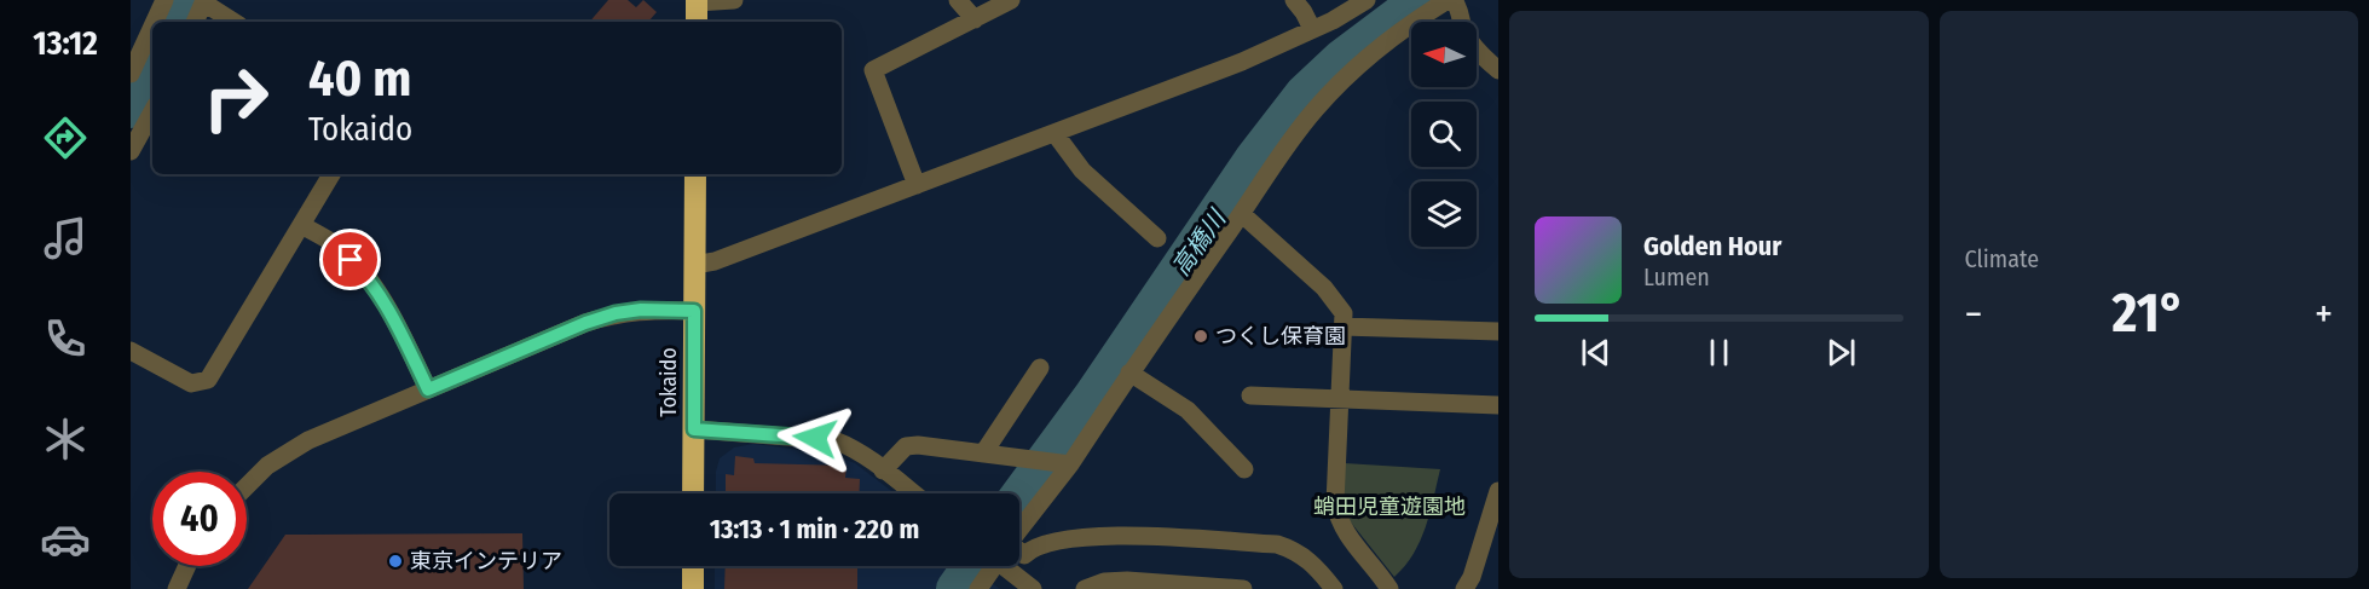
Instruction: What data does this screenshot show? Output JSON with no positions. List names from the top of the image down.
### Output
{
  "streets": {
    "highway": ["Tokaido"]
  },
  "water": ["高橋川"],
  "parks": ["蛸田児童遊園地"],
  "places": ["つくし保育園", "東京インテリア"],
  "north": "left",
  "page": {
    "tabs": "13:12",
    "tile": "Climate",
    "turn": ["40 m", "Tokaido"],
    "song": ["Golden Hour", "Lumen"],
    "heat": ["−", "21°", "+"],
    "limit": "40",
    "trip": "13:13 · 1 min · 220 m"
  }
}
